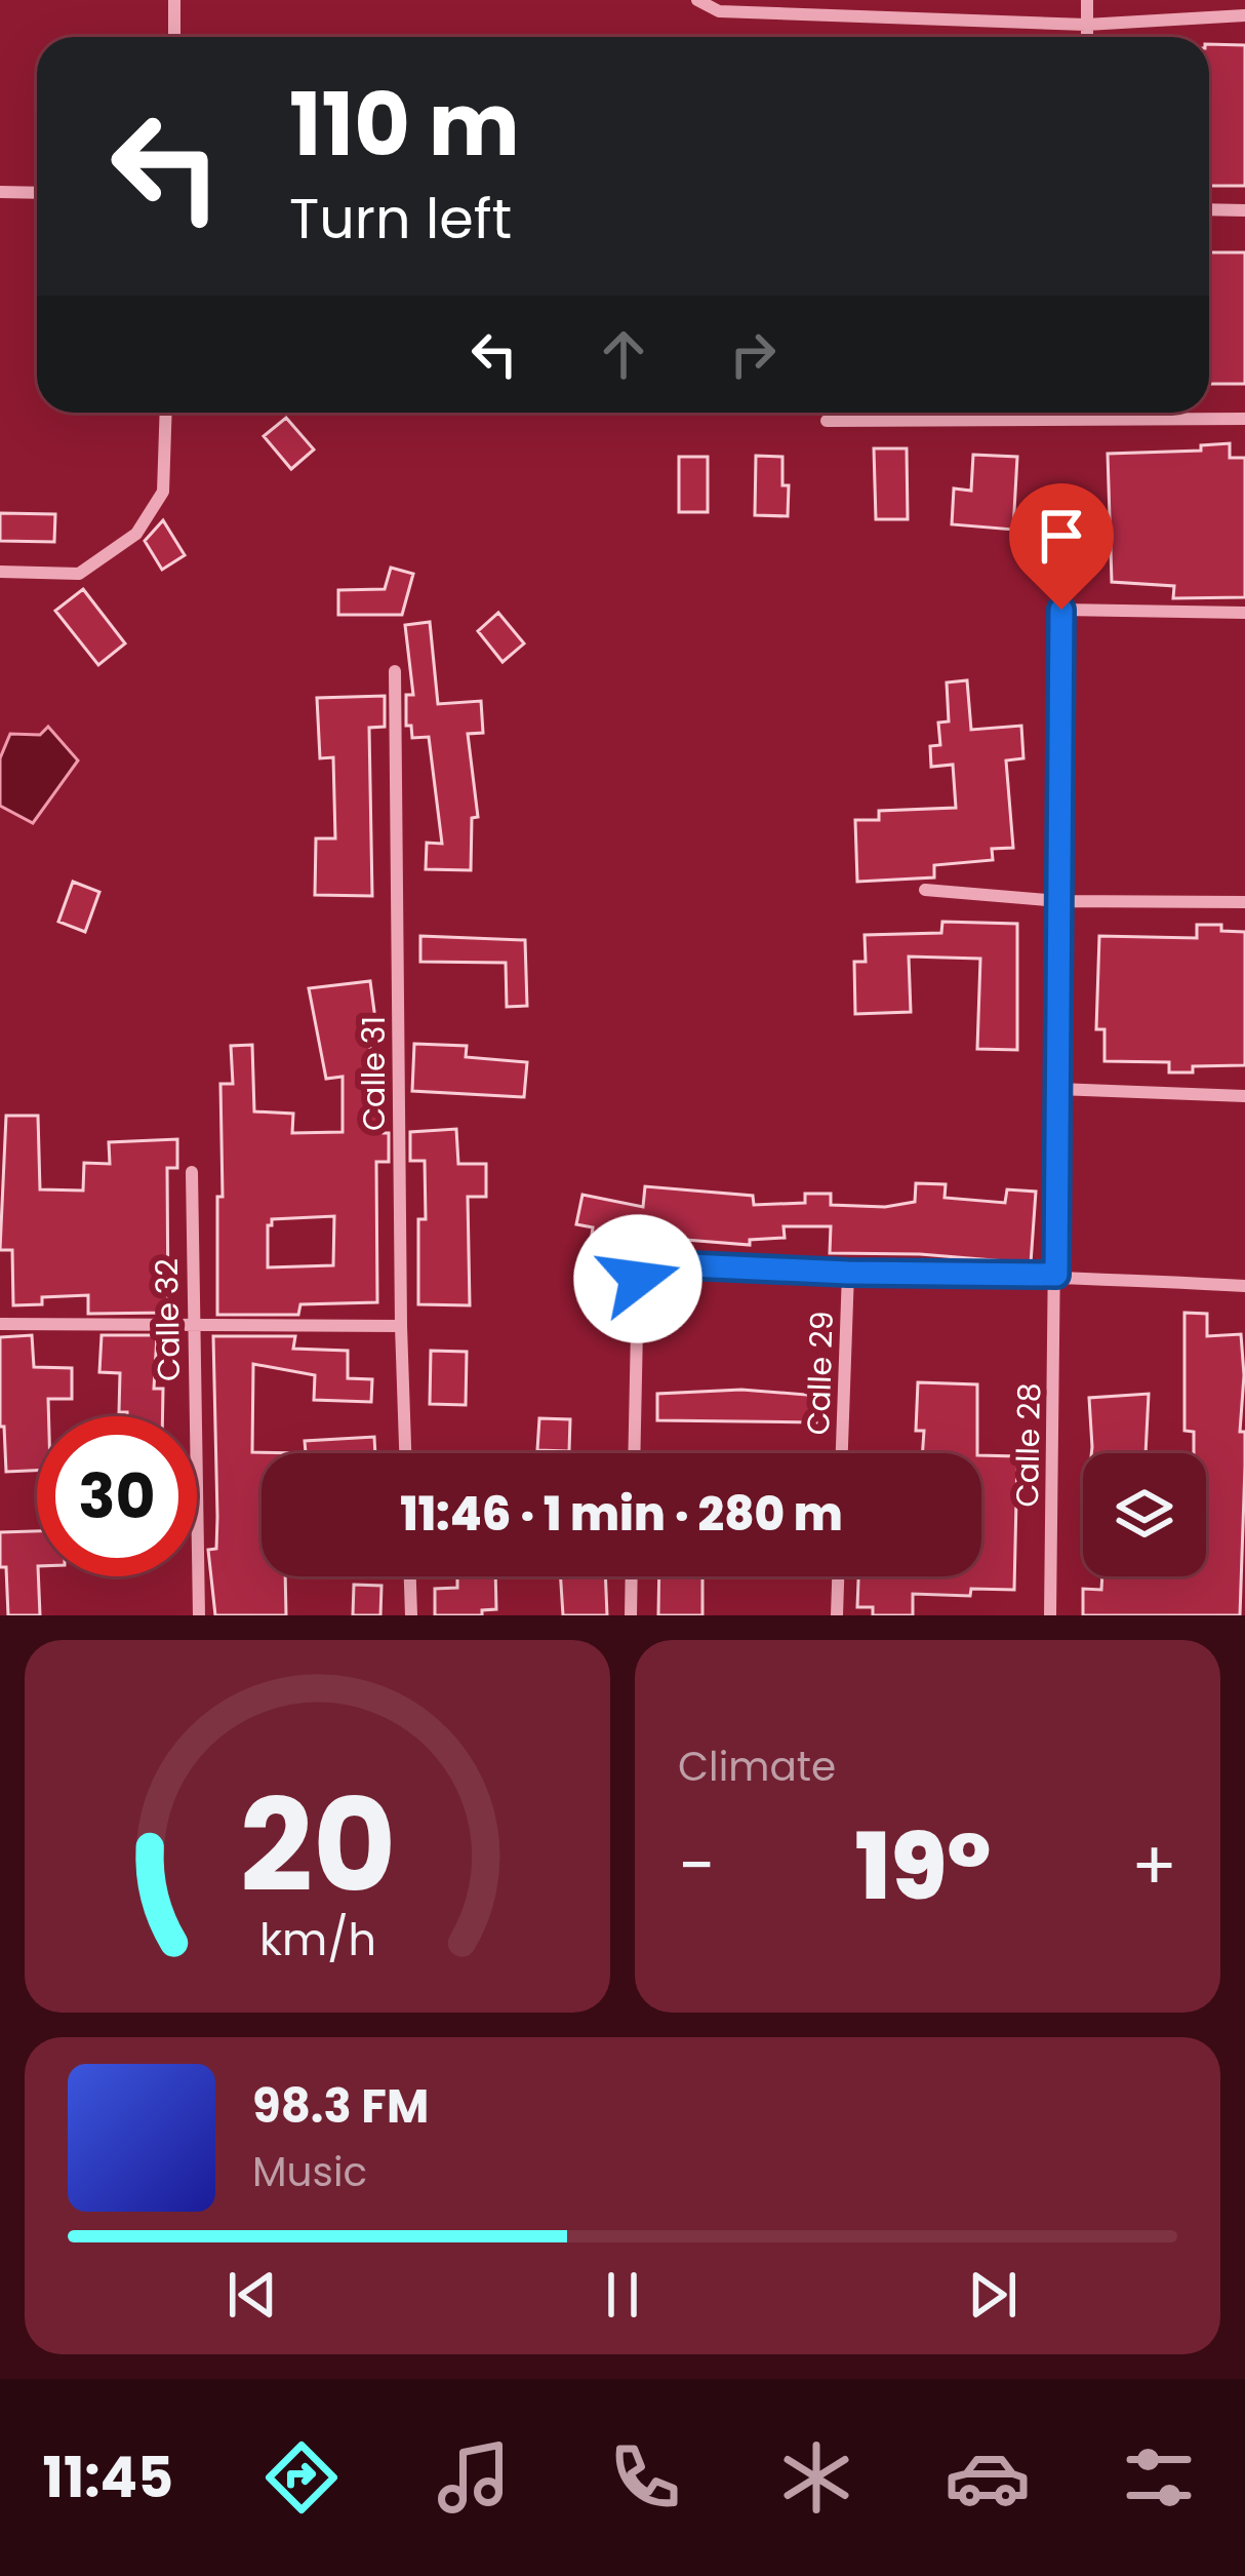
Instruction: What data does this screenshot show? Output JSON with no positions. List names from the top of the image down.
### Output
{
  "streets": {
    "street": [
      "Calle 31",
      "Calle 32",
      "Calle 29",
      "Calle 28"
    ]
  },
  "page": {
    "turn": ["110 m", "Turn left"],
    "limit": "30",
    "trip": "11:46 · 1 min · 280 m",
    "tile": "Climate",
    "heat": ["−", "19°", "+"],
    "song": ["98.3 FM", "Music"],
    "tabs": "11:45",
    "gauge": ["20", "km/h"]
  }
}
